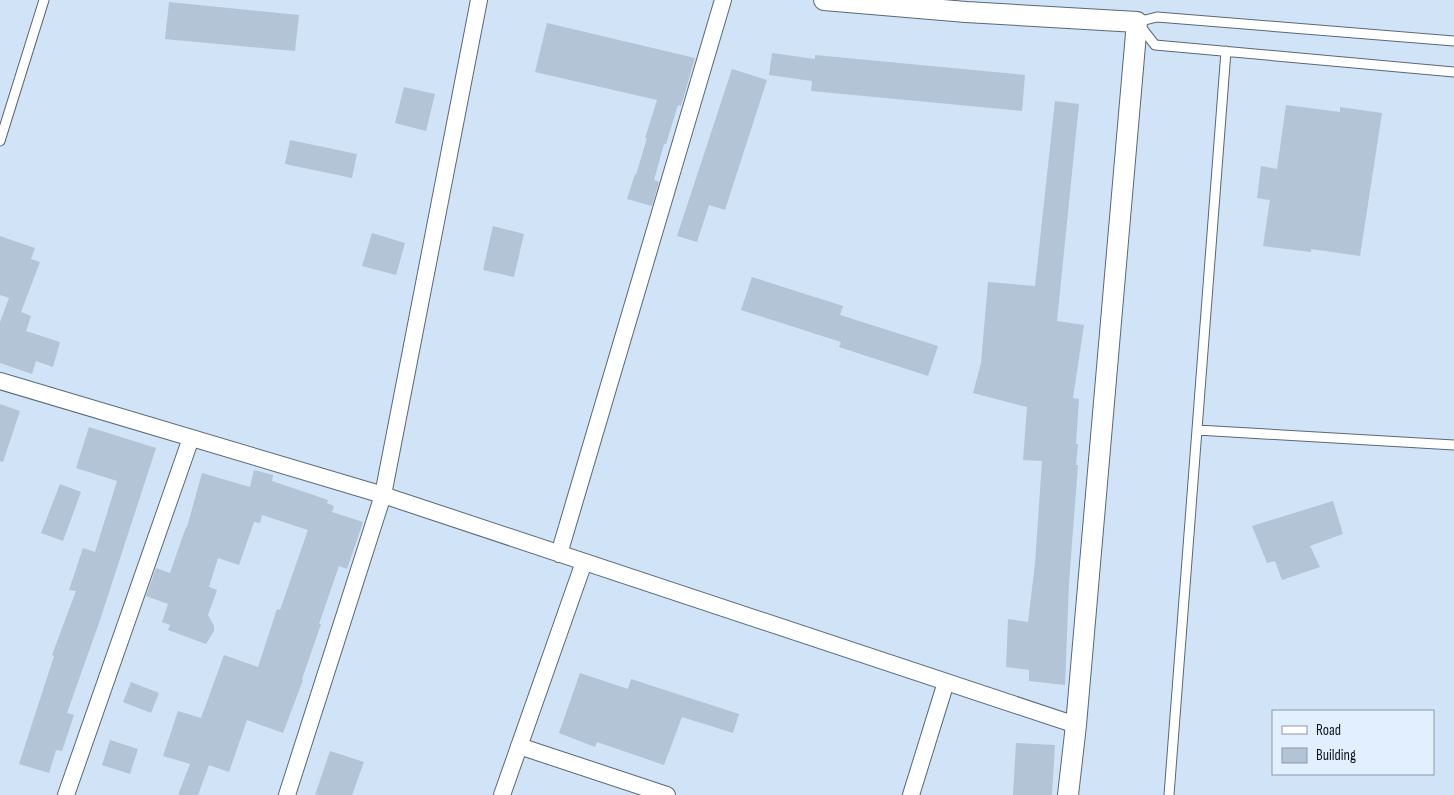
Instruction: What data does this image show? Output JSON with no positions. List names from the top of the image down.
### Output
{
  "legend": ["Road", "Building"]
}
